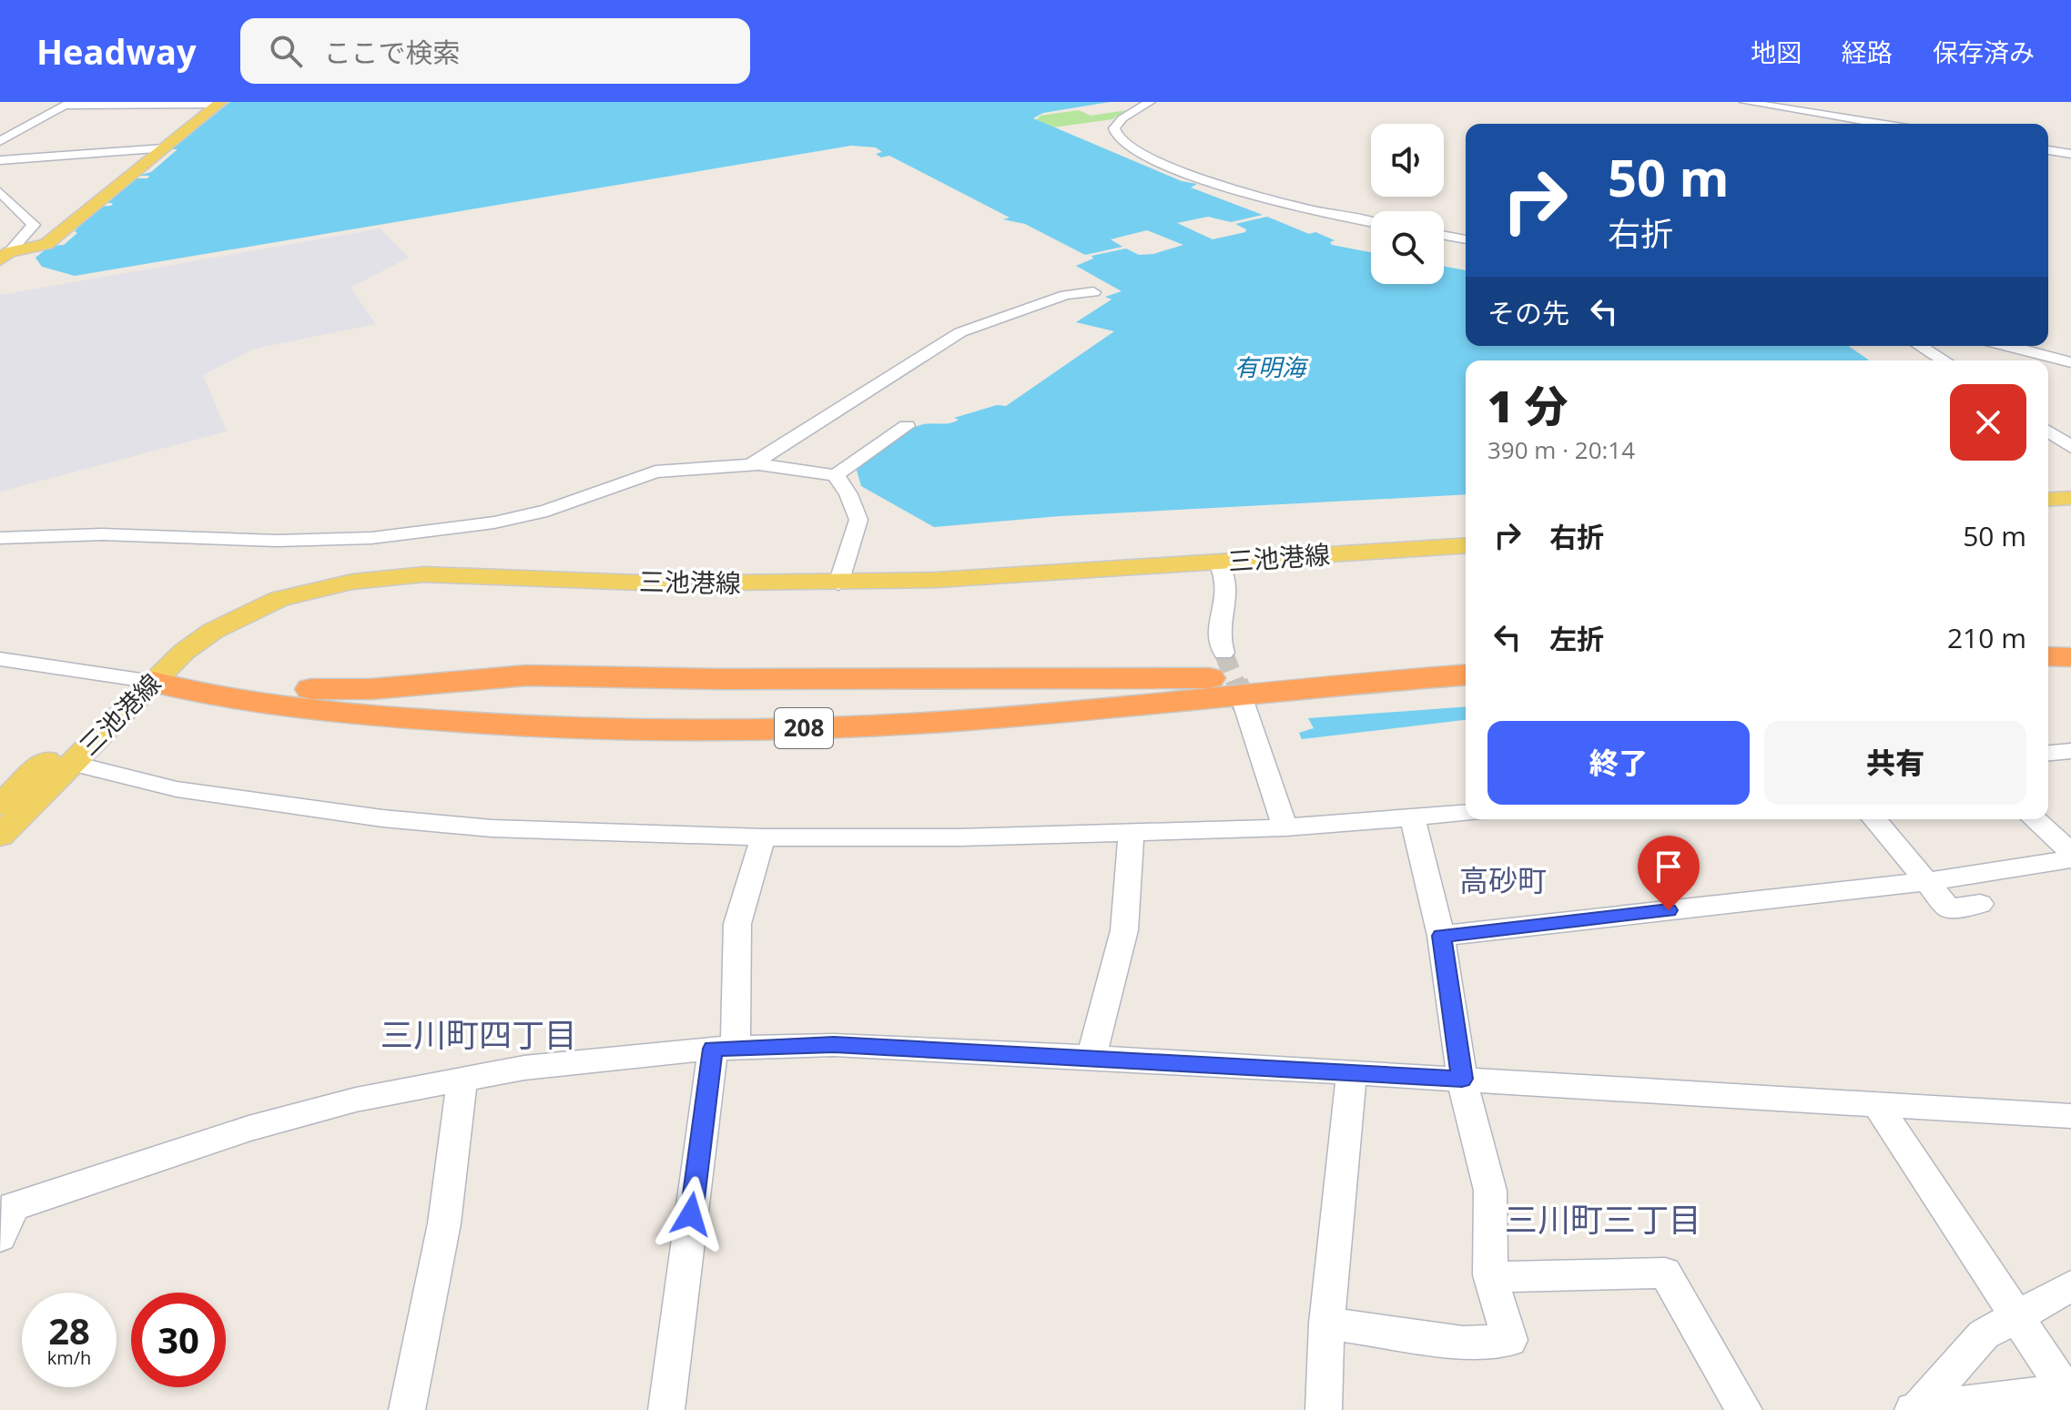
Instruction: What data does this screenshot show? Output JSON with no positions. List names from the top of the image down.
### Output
{
  "streets": {
    "highway": ["208"],
    "main road": ["三池港線"]
  },
  "crossings": [
    ["三池港線", "208"]
  ],
  "districts": ["高砂町", "三川町四丁目", "三川町三丁目"],
  "water": ["有明海"],
  "page": {
    "header": "Headway",
    "search": "ここで検索",
    "nav": ["地図", "経路", "保存済み"],
    "turn": ["50 m", "右折"],
    "then": "その先",
    "heading": ["1 分", "390 m · 20:14"],
    "list": [
      {
        "name": "右折",
        "value": "50 m"
      },
      {
        "name": "左折",
        "value": "210 m"
      }
    ],
    "buttons": ["終了", "共有"],
    "speed": "28 km/h",
    "limit": "30"
  }
}
